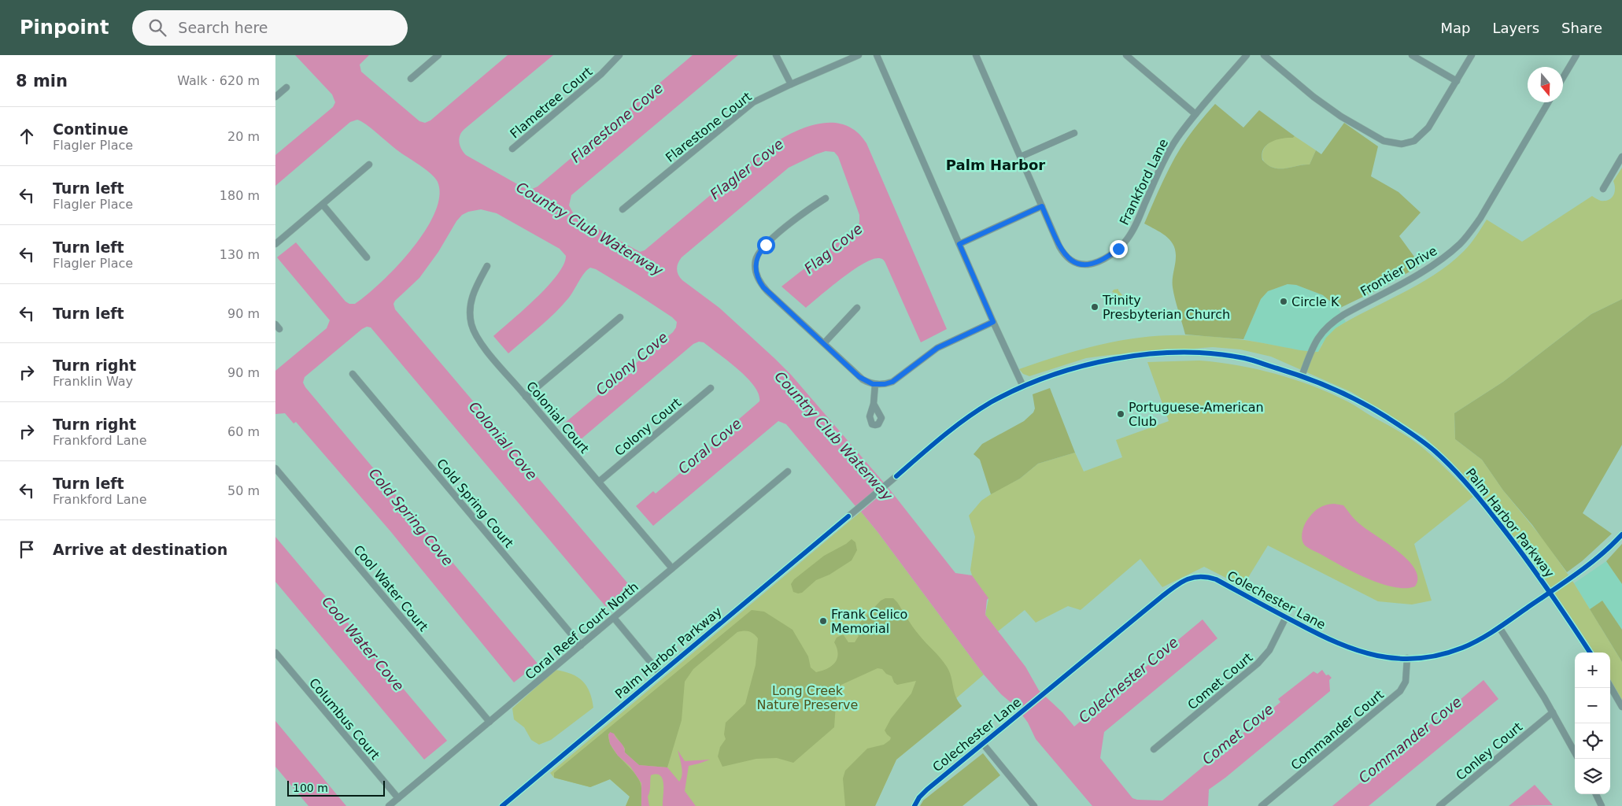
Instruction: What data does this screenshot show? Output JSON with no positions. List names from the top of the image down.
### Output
{
  "streets": {
    "street": [
      "Flametree Court",
      "Flarestone Court",
      "Frankford Lane",
      "Frontier Drive",
      "Colonial Court",
      "Colony Court",
      "Cold Spring Court",
      "Palm Harbor Parkway",
      "Cool Water Court",
      "Colechester Lane",
      "Coral Reef Court North",
      "Comet Court",
      "Columbus Court",
      "Commander Court",
      "Conley Court"
    ]
  },
  "crossings": [
    ["Frontier Drive", "Palm Harbor Parkway"],
    ["Colonial Court", "Colony Court"],
    ["Colonial Court", "Coral Reef Court North"],
    ["Cold Spring Court", "Coral Reef Court North"],
    ["Palm Harbor Parkway", "Colechester Lane"],
    ["Cool Water Court", "Coral Reef Court North"],
    ["Colechester Lane", "Comet Court"],
    ["Colechester Lane", "Commander Court"],
    ["Coral Reef Court North", "Columbus Court"]
  ],
  "districts": ["Palm Harbor"],
  "water": [
    "Flarestone Cove",
    "Flagler Cove",
    "Country Club Waterway",
    "Flag Cove",
    "Colony Cove",
    "Colonial Cove",
    "Coral Cove",
    "Cold Spring Cove",
    "Cool Water Cove",
    "Colechester Cove",
    "Comet Cove",
    "Commander Cove"
  ],
  "parks": ["Long Creek Nature Preserve"],
  "places": [
    "Circle K",
    "Trinity Presbyterian Church",
    "Portuguese-American Club",
    "Frank Celico Memorial"
  ],
  "scale_bar": "100 m",
  "north": "bottom",
  "page": {
    "header": "Pinpoint",
    "search": "Search here",
    "nav": ["Map", "Layers", "Share"],
    "heading": ["8 min", "Walk · 620 m"],
    "list": [
      ["Continue", "Flagler Place", "20 m"],
      ["Turn left", "Flagler Place", "180 m"],
      ["Turn left", "Flagler Place", "130 m"],
      ["Turn left", "90 m"],
      ["Turn right", "Franklin Way", "90 m"],
      ["Turn right", "Frankford Lane", "60 m"],
      ["Turn left", "Frankford Lane", "50 m"],
      "Arrive at destination"
    ],
    "map_buttons": ["+", "−"],
    "scale": "100 m"
  }
}
